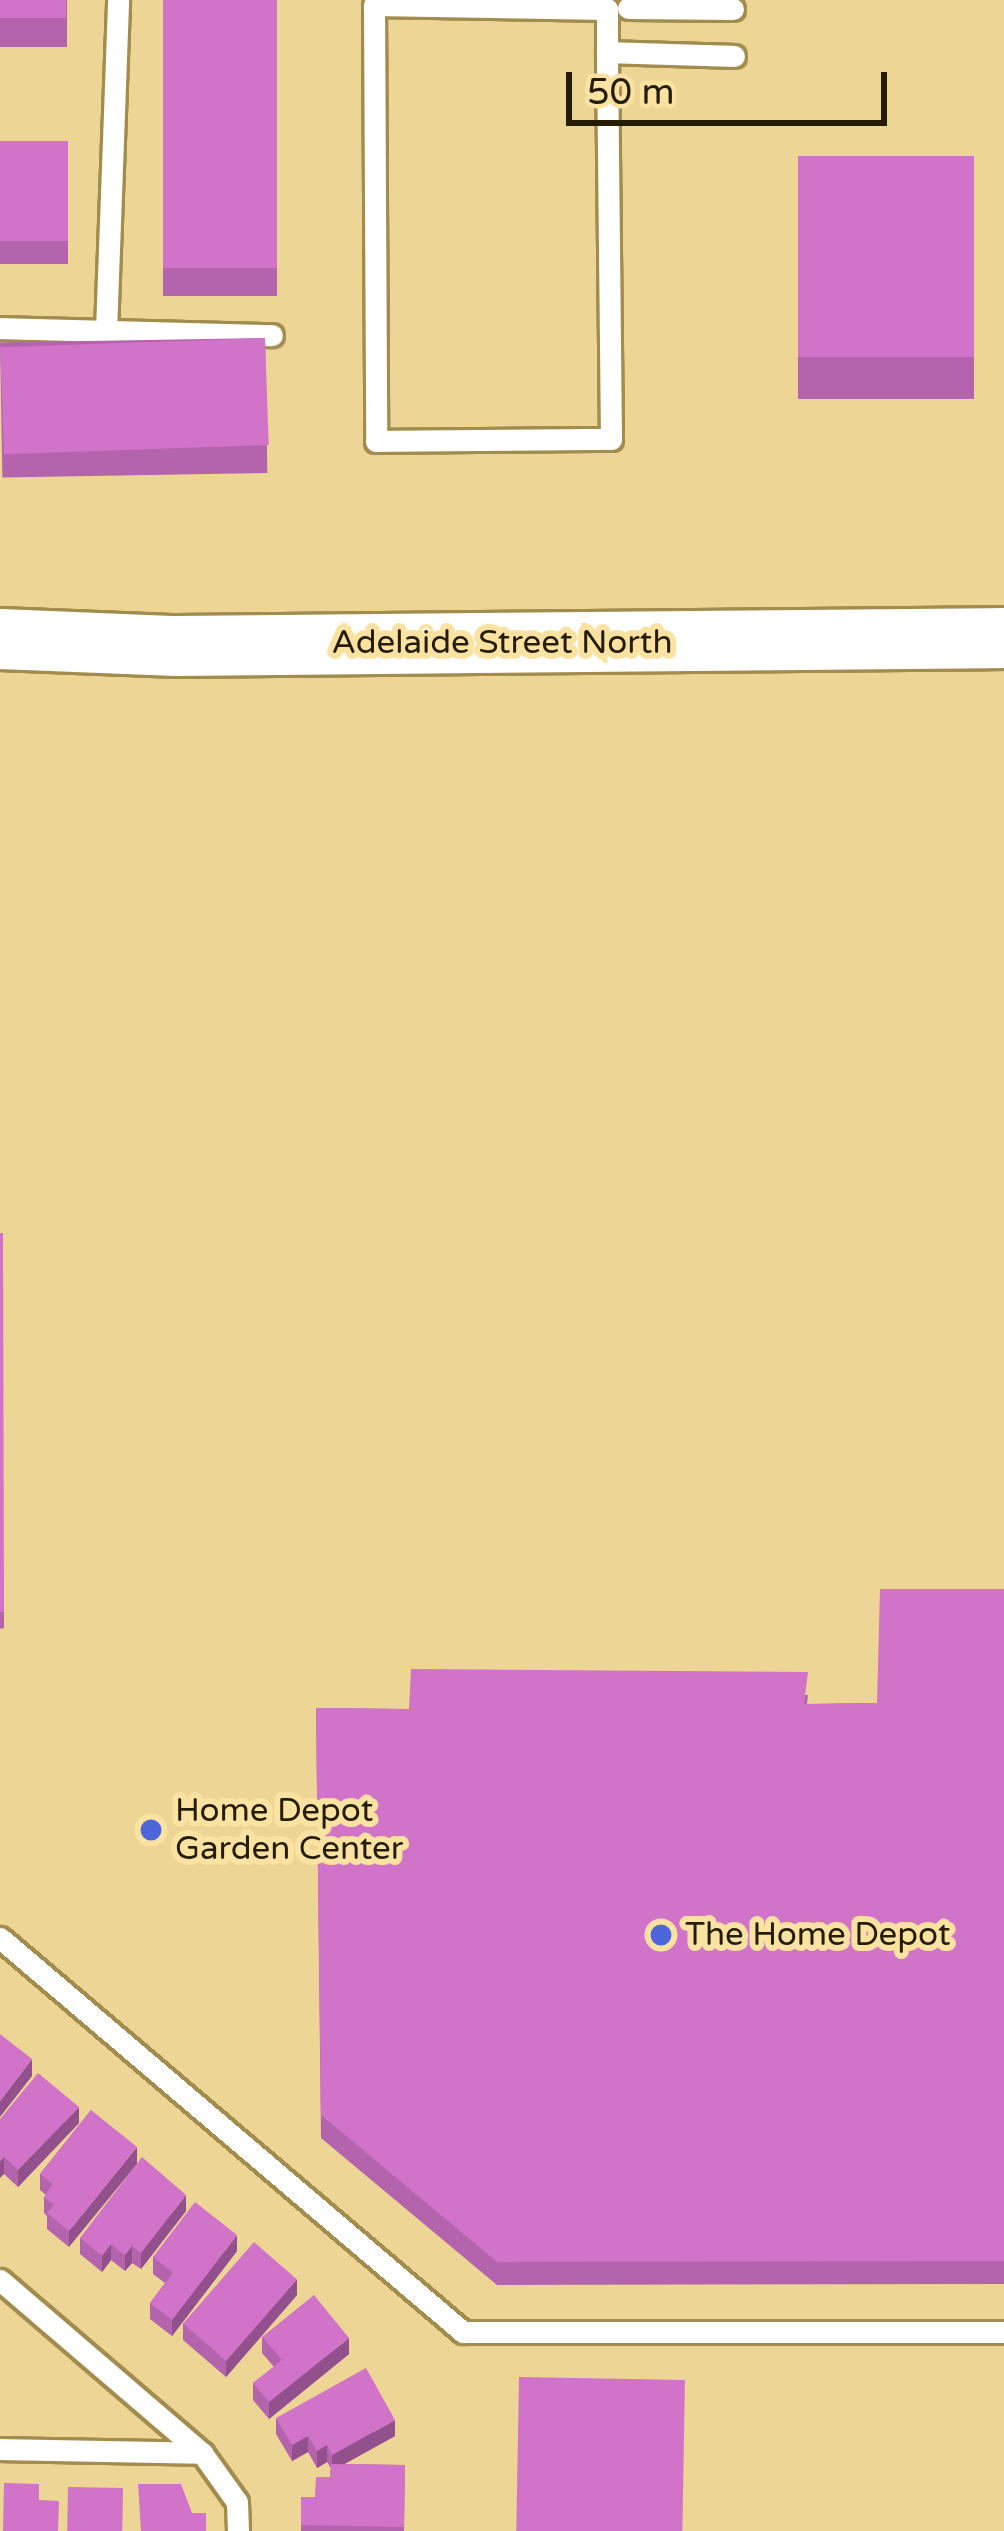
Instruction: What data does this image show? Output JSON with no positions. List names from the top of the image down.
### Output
{
  "streets": {
    "main road": ["Adelaide Street North"]
  },
  "places": ["Home Depot Garden Center", "The Home Depot"],
  "scale_bar": "50 m"
}
